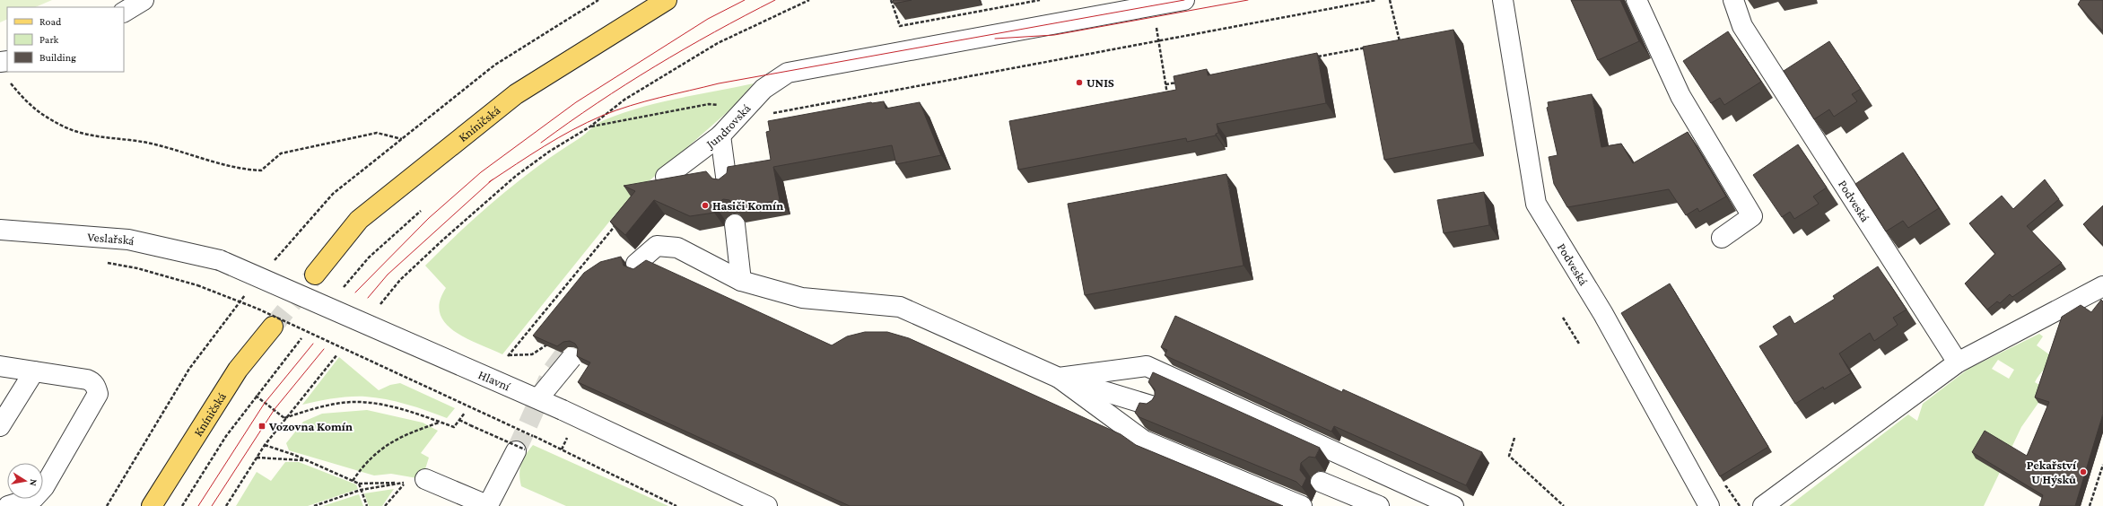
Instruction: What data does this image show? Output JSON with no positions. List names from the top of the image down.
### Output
{
  "streets": {
    "main road": ["Kníničská"],
    "street": [
      "Jundrovská",
      "Podveská",
      "Veslařská",
      "Hlavní"
    ]
  },
  "crossings": [
    ["Veslařská", "Hlavní"]
  ],
  "places": {
    "other": ["UNIS", "Hasiči Komín", "Pekařství U Hýsků"],
    "transit": ["Vozovna Komín"]
  },
  "legend": ["Road", "Park", "Building"],
  "north": "right"
}
